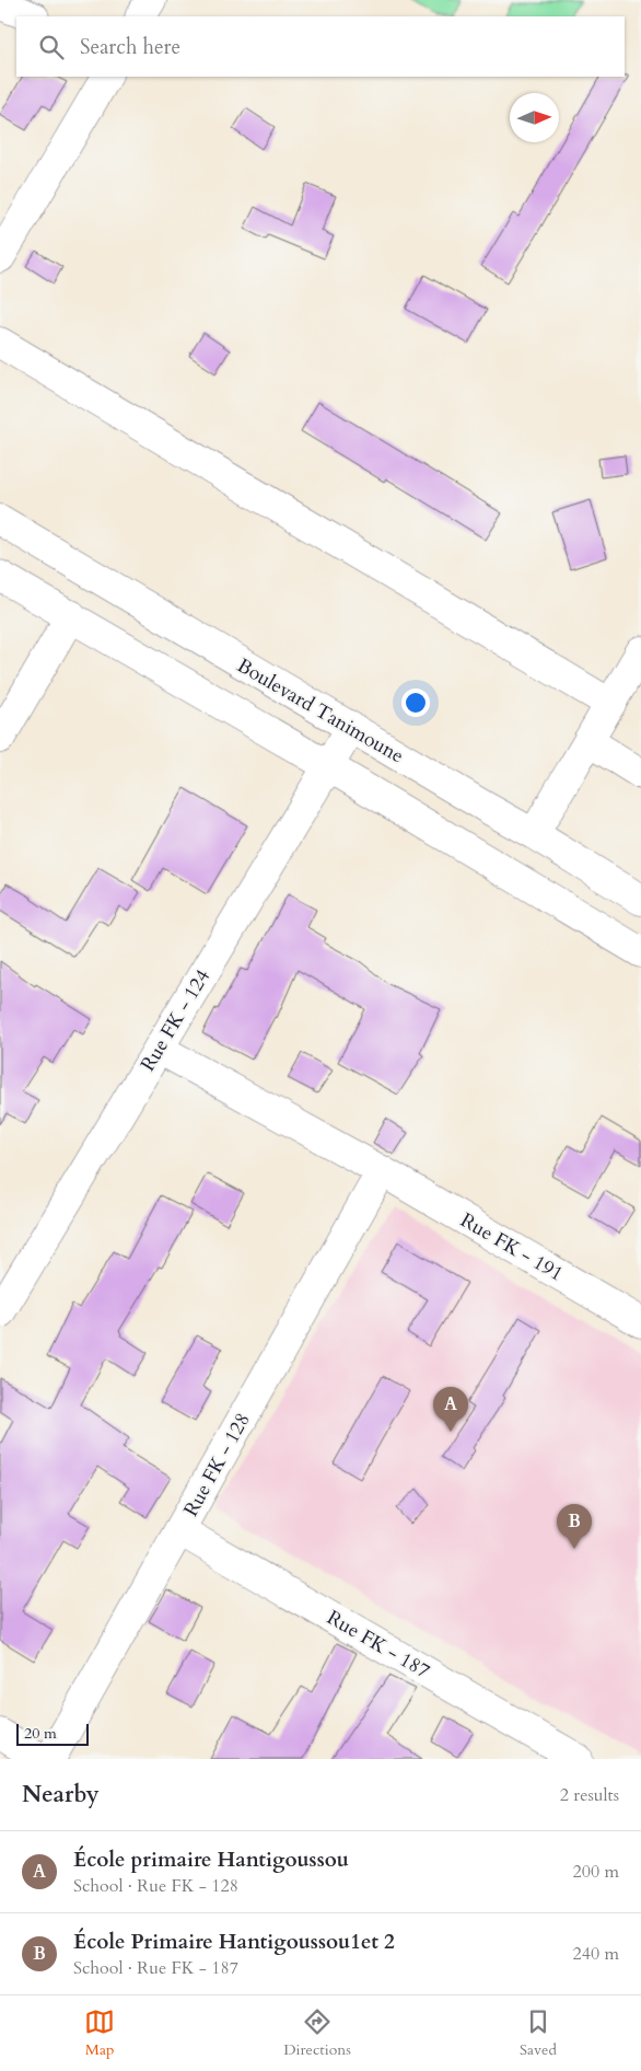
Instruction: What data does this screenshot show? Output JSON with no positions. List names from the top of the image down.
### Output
{
  "streets": {
    "street": [
      "Boulevard Tanimoune",
      "Rue FK - 124",
      "Rue FK - 191",
      "Rue FK - 128",
      "Rue FK - 187"
    ]
  },
  "crossings": [
    ["Boulevard Tanimoune", "Rue FK - 124"],
    ["Rue FK - 124", "Rue FK - 191"],
    ["Rue FK - 191", "Rue FK - 128"],
    ["Rue FK - 128", "Rue FK - 187"]
  ],
  "scale_bar": "20 m",
  "north": "right",
  "page": {
    "search": "Search here",
    "pins": ["A", "B"],
    "scale": "20 m",
    "heading": ["Nearby", "2 results"],
    "list": [
      {
        "mark": "A",
        "name": "École primaire Hantigoussou",
        "note": "School · Rue FK - 128",
        "value": "200 m"
      },
      {
        "mark": "B",
        "name": "École Primaire Hantigoussou1et 2",
        "note": "School · Rue FK - 187",
        "value": "240 m"
      }
    ],
    "nav": ["Map", "Directions", "Saved"]
  }
}
